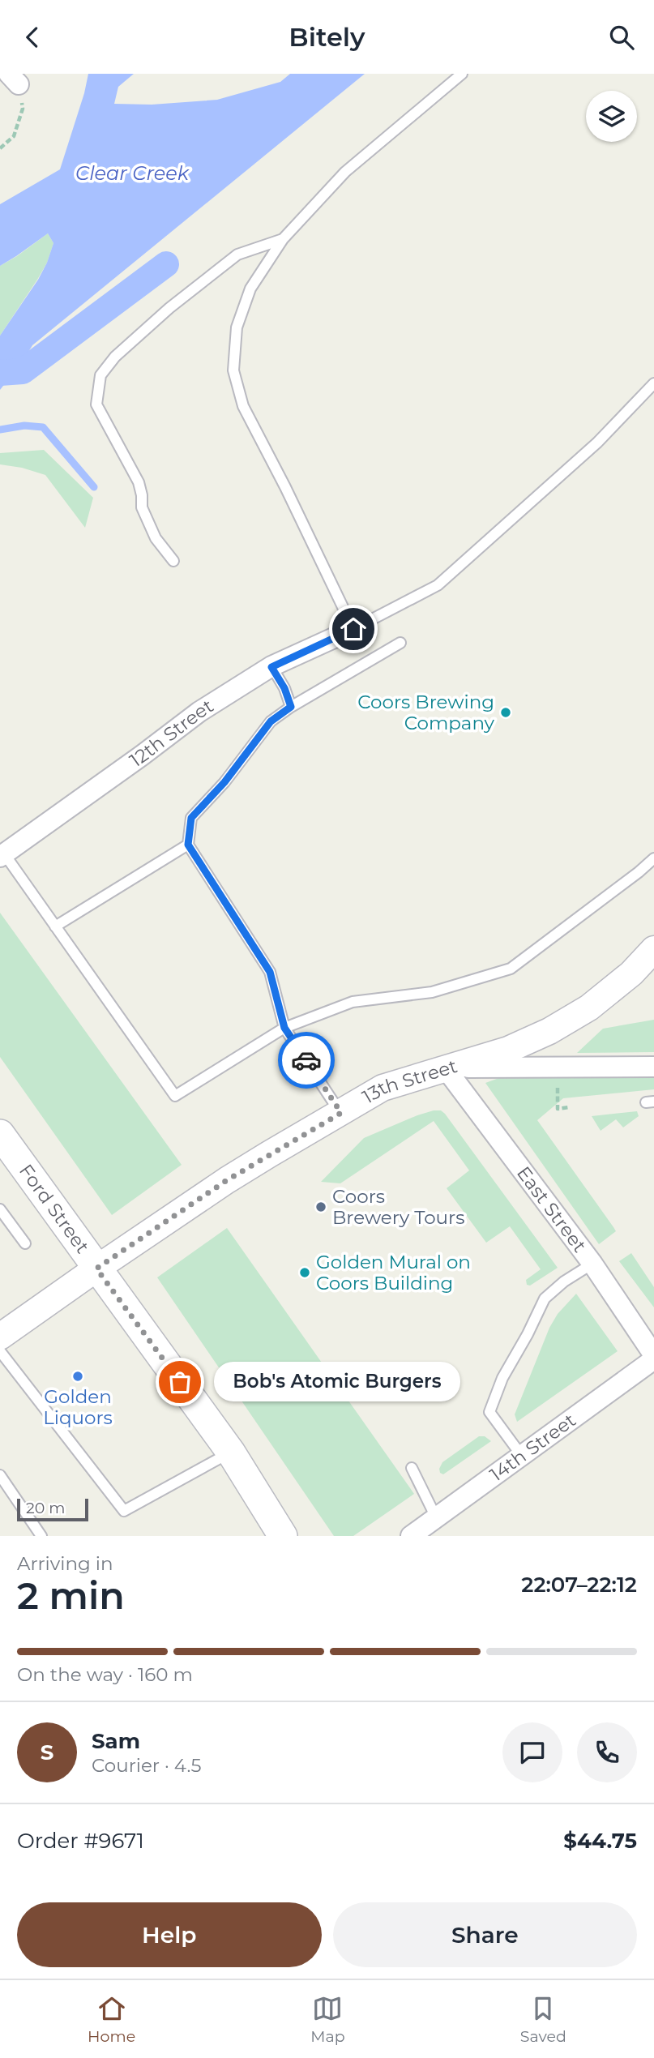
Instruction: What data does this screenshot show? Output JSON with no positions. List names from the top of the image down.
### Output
{
  "streets": {
    "main road": ["Ford Street"],
    "street": [
      "12th Street",
      "13th Street",
      "East Street",
      "14th Street"
    ]
  },
  "crossings": [
    ["13th Street", "Ford Street"],
    ["13th Street", "East Street"]
  ],
  "water": ["Clear Creek"],
  "places": [
    "Coors Brewing Company",
    "Coors Brewery Tours",
    "Golden Mural on Coors Building",
    "Golden Liquors",
    "Bob's Atomic Burgers"
  ],
  "scale_bar": "20 m",
  "page": {
    "header": "Bitely",
    "bubble": "Bob's Atomic Burgers",
    "scale": "20 m",
    "heading": ["2 min", "Arriving in", "22:07–22:12"],
    "panel": [
      "Sam",
      "Courier · 4.5",
      "Order #9671",
      "$44.75"
    ],
    "bar": "On the way · 160 m",
    "round": "S",
    "buttons": ["Help", "Share"],
    "tabs": ["Home", "Map", "Saved"]
  }
}
